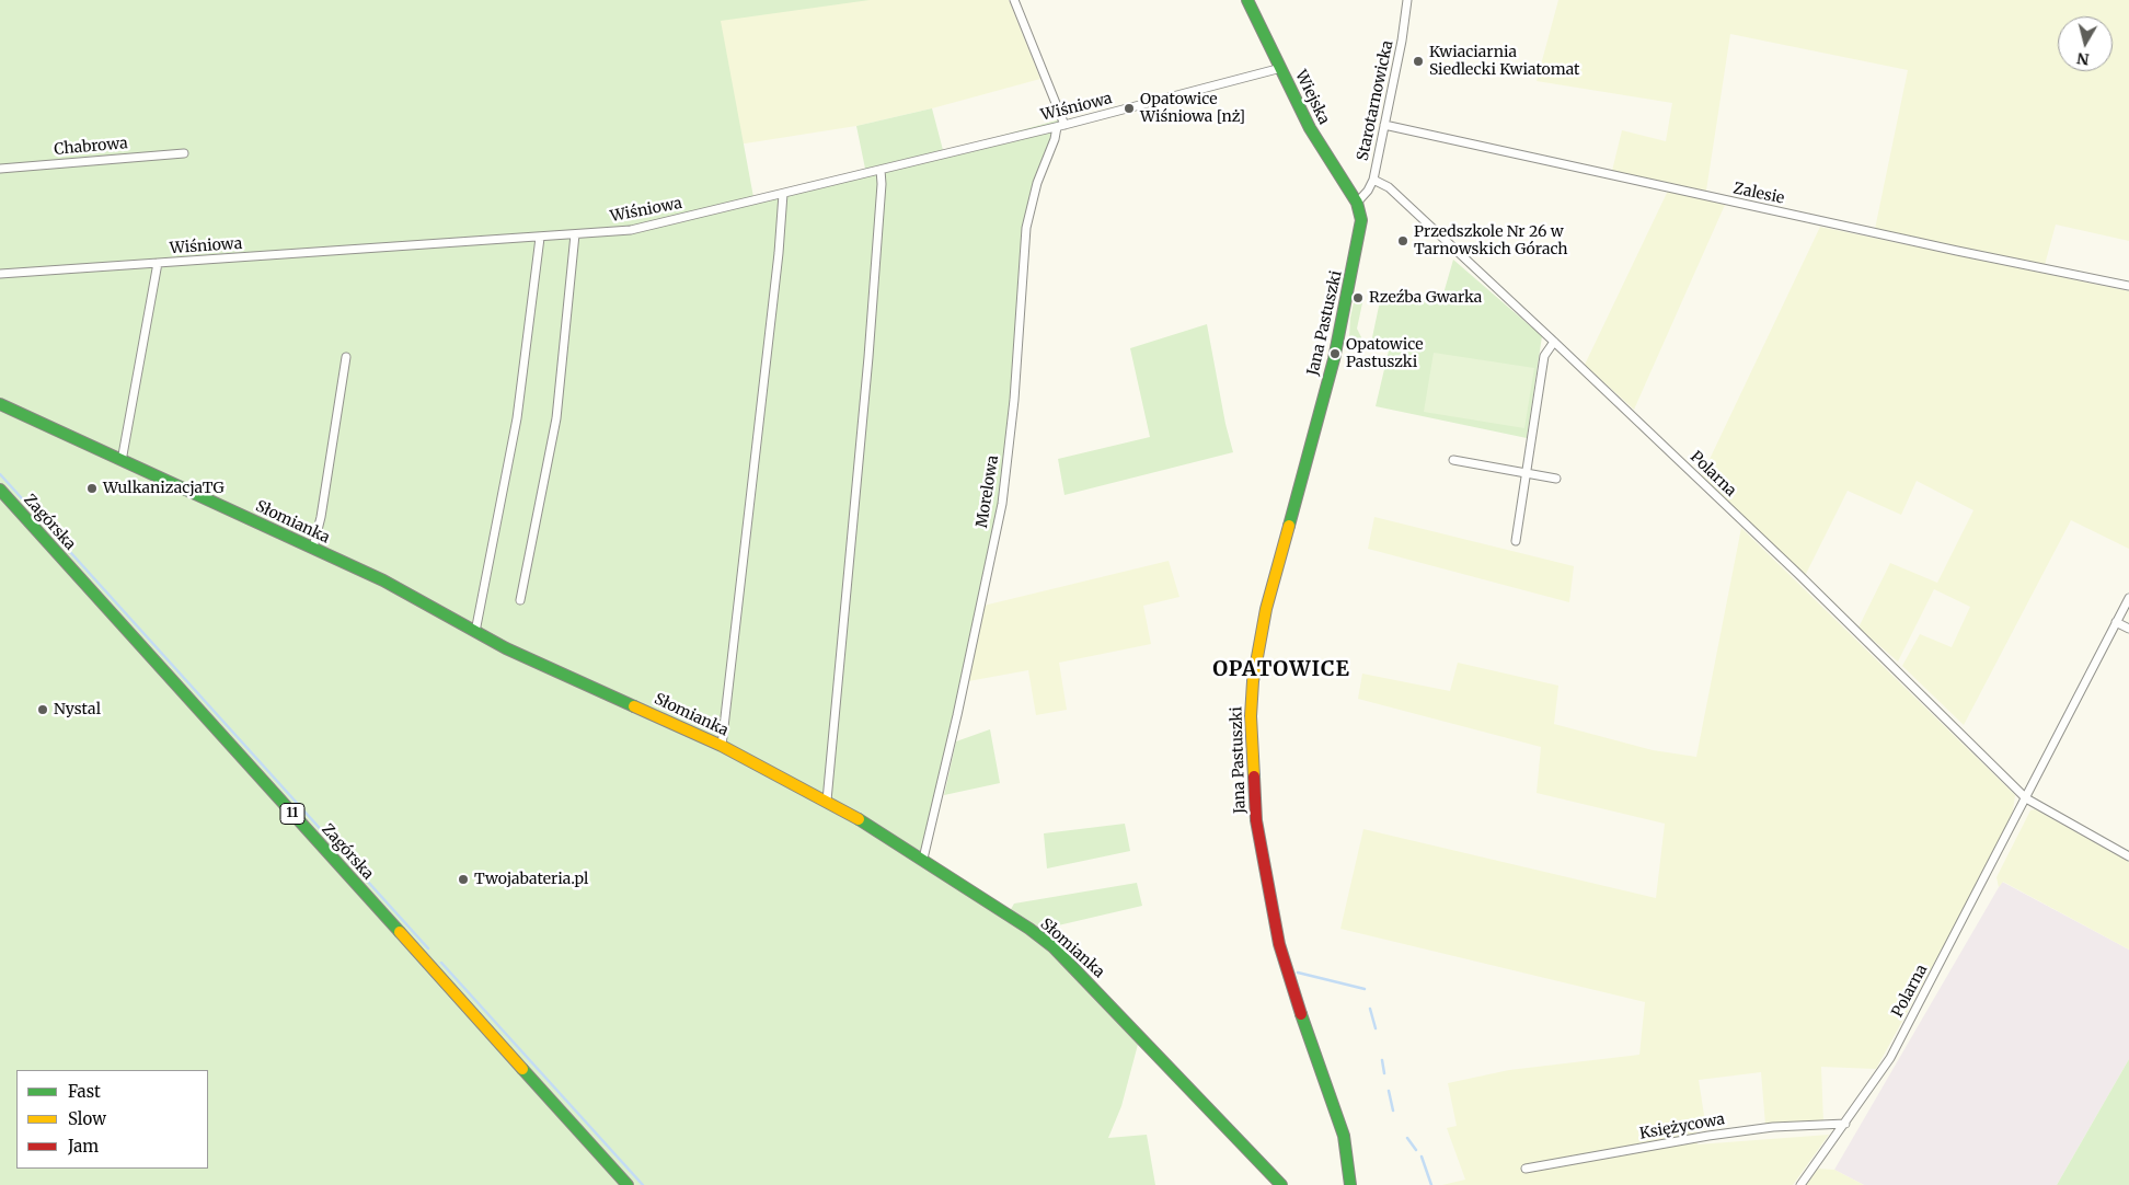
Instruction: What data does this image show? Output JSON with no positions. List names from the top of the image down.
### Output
{
  "streets": {
    "main road": [
      "Wiejska",
      "Jana Pastuszki",
      "Zagórska",
      "Słomianka",
      "11"
    ],
    "street": [
      "Starotarnowicka",
      "Wiśniowa",
      "Chabrowa",
      "Zalesie",
      "Polarna",
      "Morelowa",
      "Księżycowa"
    ]
  },
  "crossings": [
    ["Wiejska", "Starotarnowicka"],
    ["Wiejska", "Wiśniowa"],
    ["Wiejska", "Jana Pastuszki"],
    ["Starotarnowicka", "Zalesie"],
    ["Starotarnowicka", "Jana Pastuszki"],
    ["Starotarnowicka", "Polarna"],
    ["Wiśniowa", "Morelowa"],
    ["Polarna", "Księżycowa"],
    ["Morelowa", "Słomianka"]
  ],
  "districts": ["OPATOWICE"],
  "places": [
    "Kwiaciarnia Siedlecki Kwiatomat",
    "Opatowice Wiśniowa [nż]",
    "Przedszkole Nr 26 w Tarnowskich Górach",
    "Rzeźba Gwarka",
    "Opatowice Pastuszki",
    "WulkanizacjaTG",
    "Nystal",
    "Twojabateria.pl"
  ],
  "legend": ["Fast", "Slow", "Jam"],
  "north": "bottom"
}
